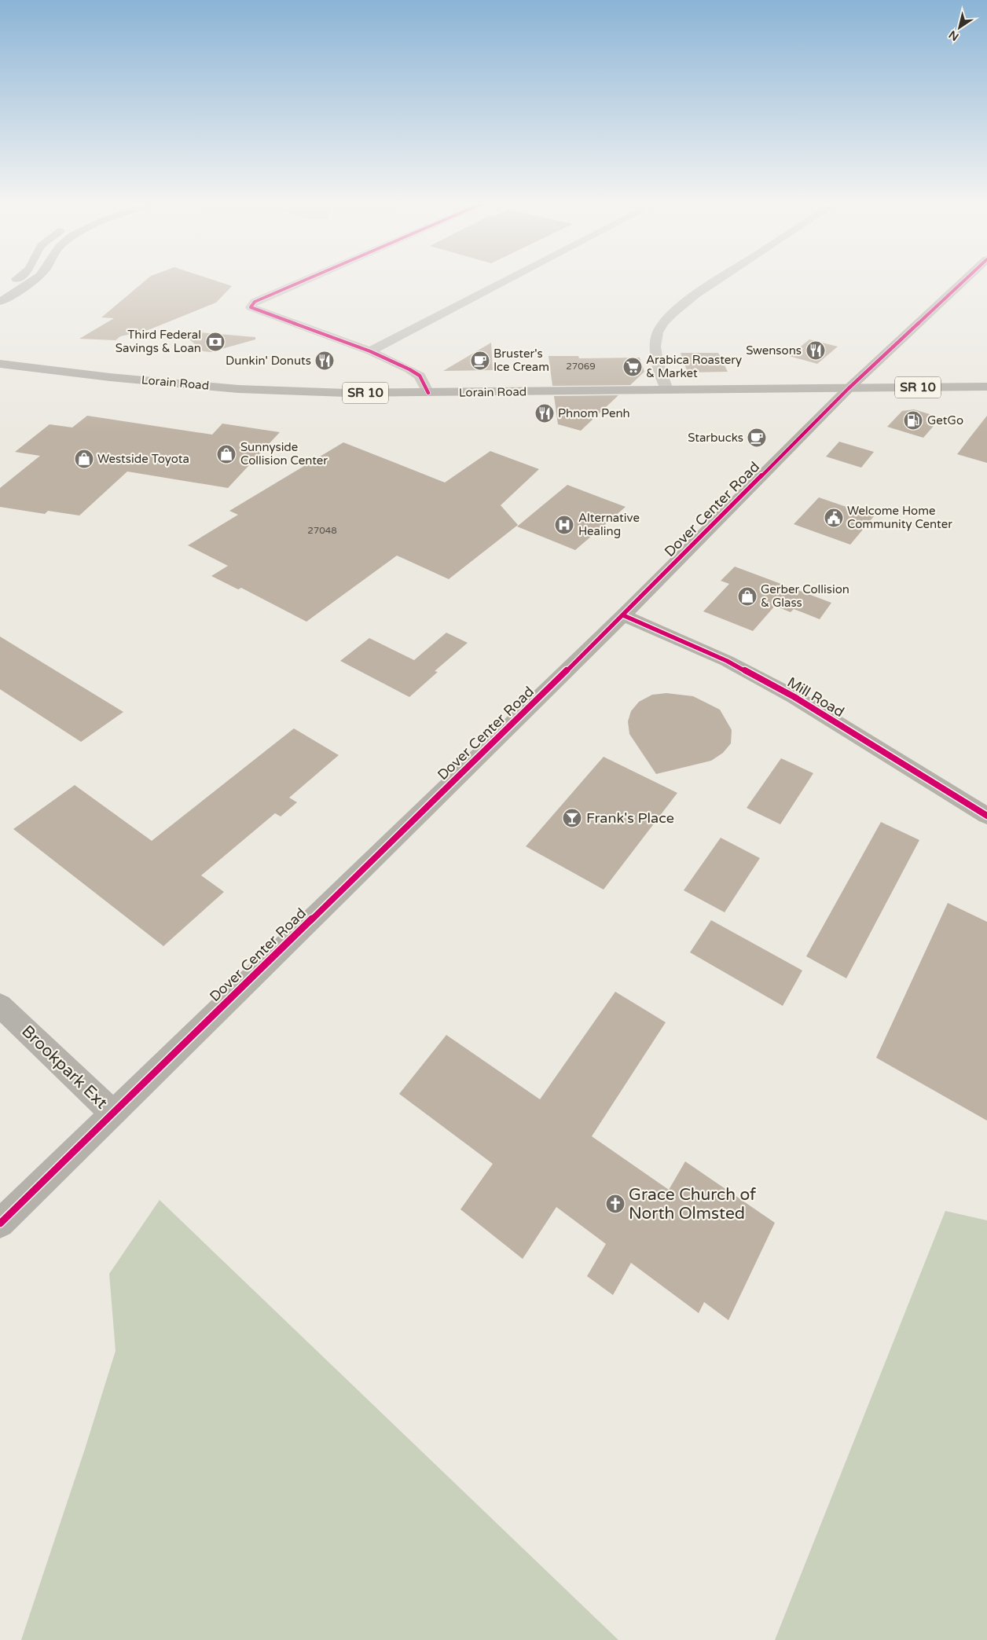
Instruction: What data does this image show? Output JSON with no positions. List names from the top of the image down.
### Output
{
  "streets": {
    "main road": ["Lorain Road", "SR 10"],
    "street": ["Dover Center Road", "Mill Road", "Brookpark Ext"]
  },
  "crossings": [
    ["Lorain Road", "Dover Center Road"],
    ["Dover Center Road", "Mill Road"],
    ["Dover Center Road", "Brookpark Ext"]
  ],
  "places": {
    "bank": ["Third Federal Savings & Loan"],
    "restaurant": ["Swensons", "Dunkin' Donuts", "Phnom Penh"],
    "cafe": ["Bruster's Ice Cream", "Starbucks"],
    "supermarket": ["Arabica Roastery & Market"],
    "fuel station": ["GetGo"],
    "shop": ["Sunnyside Collision Center", "Westside Toyota", "Gerber Collision & Glass"],
    "public building": ["Welcome Home Community Center"],
    "hospital": ["Alternative Healing"],
    "bar": ["Frank's Place"],
    "church": ["Grace Church of North Olmsted"]
  },
  "house_numbers": ["27069", "27048"],
  "north": "bottom left"
}
